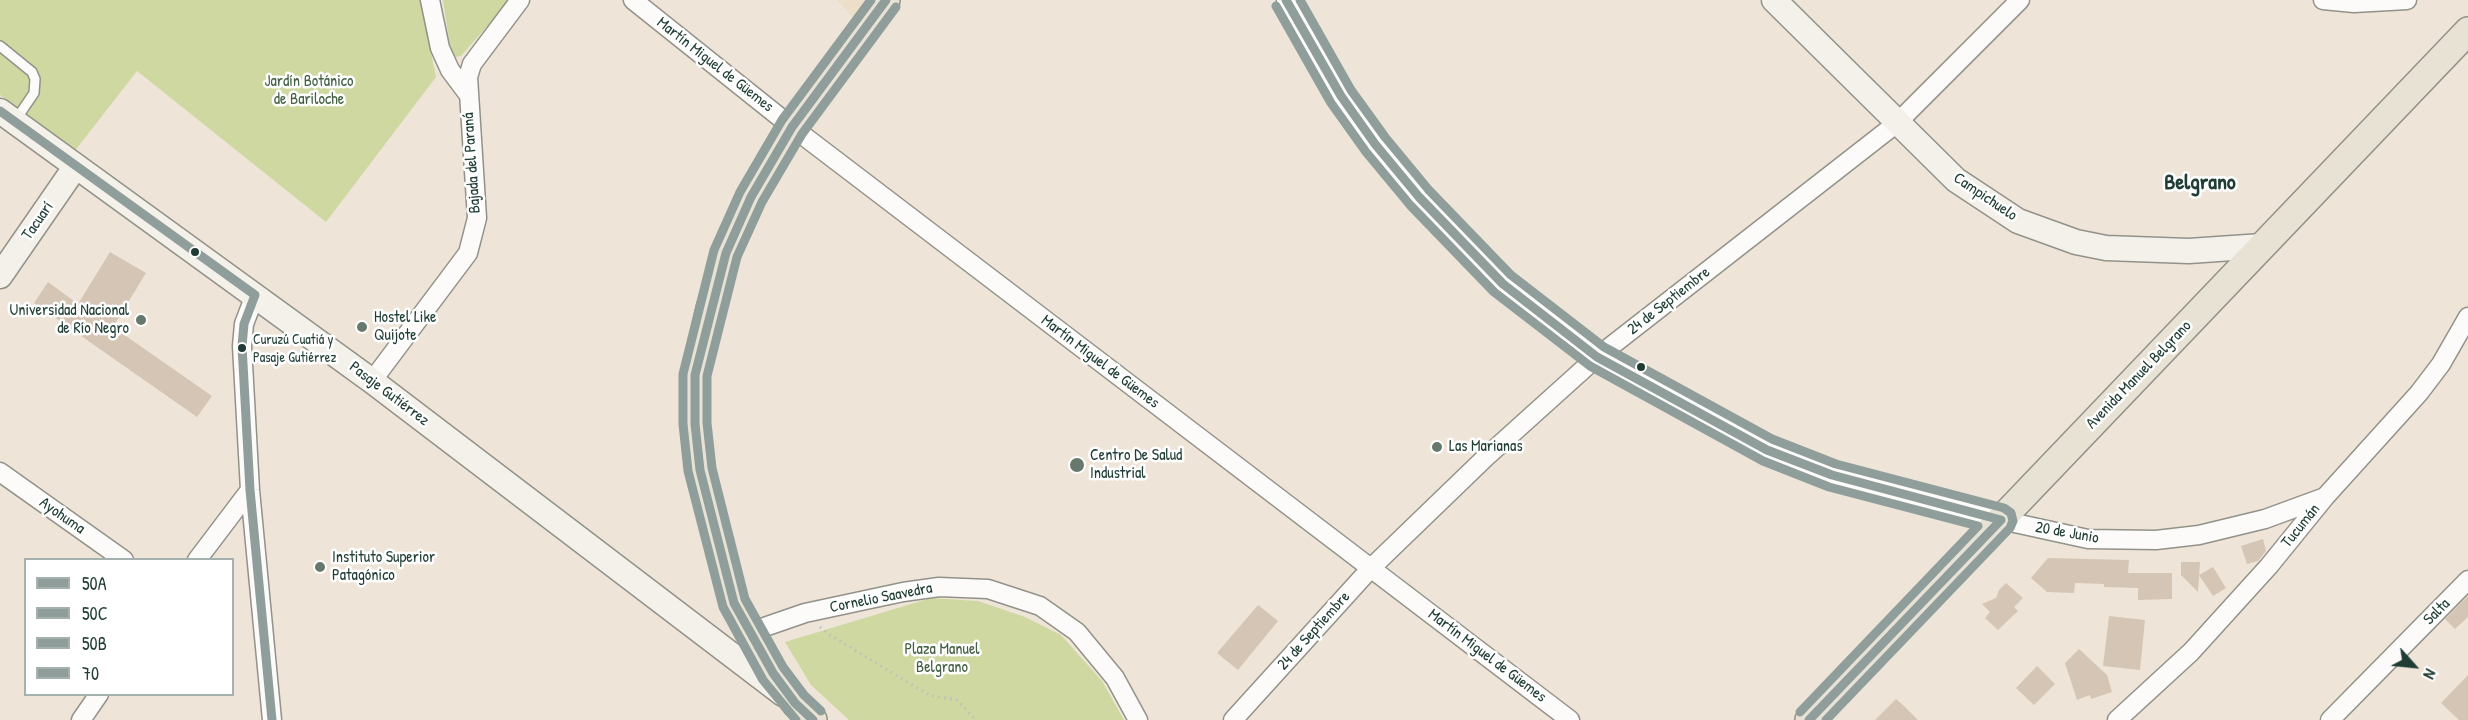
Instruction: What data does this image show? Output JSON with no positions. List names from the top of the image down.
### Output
{
  "streets": {
    "main road": [
      "Campichuelo",
      "Tacuarí",
      "Avenida Manuel Belgrano",
      "Pasaje Gutiérrez"
    ],
    "street": [
      "Martín Miguel de Güemes",
      "Bajada del Paraná",
      "24 de Septiembre",
      "Ayohuma",
      "Tucumán",
      "20 de Junio",
      "Cornelio Saavedra",
      "Salta"
    ]
  },
  "crossings": [
    ["Martín Miguel de Güemes", "24 de Septiembre"],
    ["Bajada del Paraná", "Pasaje Gutiérrez"],
    ["Campichuelo", "24 de Septiembre"],
    ["Campichuelo", "Avenida Manuel Belgrano"],
    ["Tacuarí", "Pasaje Gutiérrez"],
    ["24 de Septiembre", "20 de Junio"],
    ["Avenida Manuel Belgrano", "20 de Junio"],
    ["Tucumán", "20 de Junio"]
  ],
  "districts": ["Belgrano"],
  "parks": ["Jardín Botánico de Bariloche", "Plaza Manuel Belgrano"],
  "places": [
    "Universidad Nacional de Río Negro",
    "Hostel Like Quijote",
    "Curuzú Cuatiá y Pasaje Gutiérrez",
    "Las Marianas",
    "Centro De Salud Industrial",
    "Instituto Superior Patagónico"
  ],
  "lines": [
    "transit line 50A",
    "transit line 50B",
    "transit line 50C",
    "transit line 70"
  ],
  "legend": [
    "50A",
    "50C",
    "50B",
    "70"
  ],
  "north": "bottom right"
}
